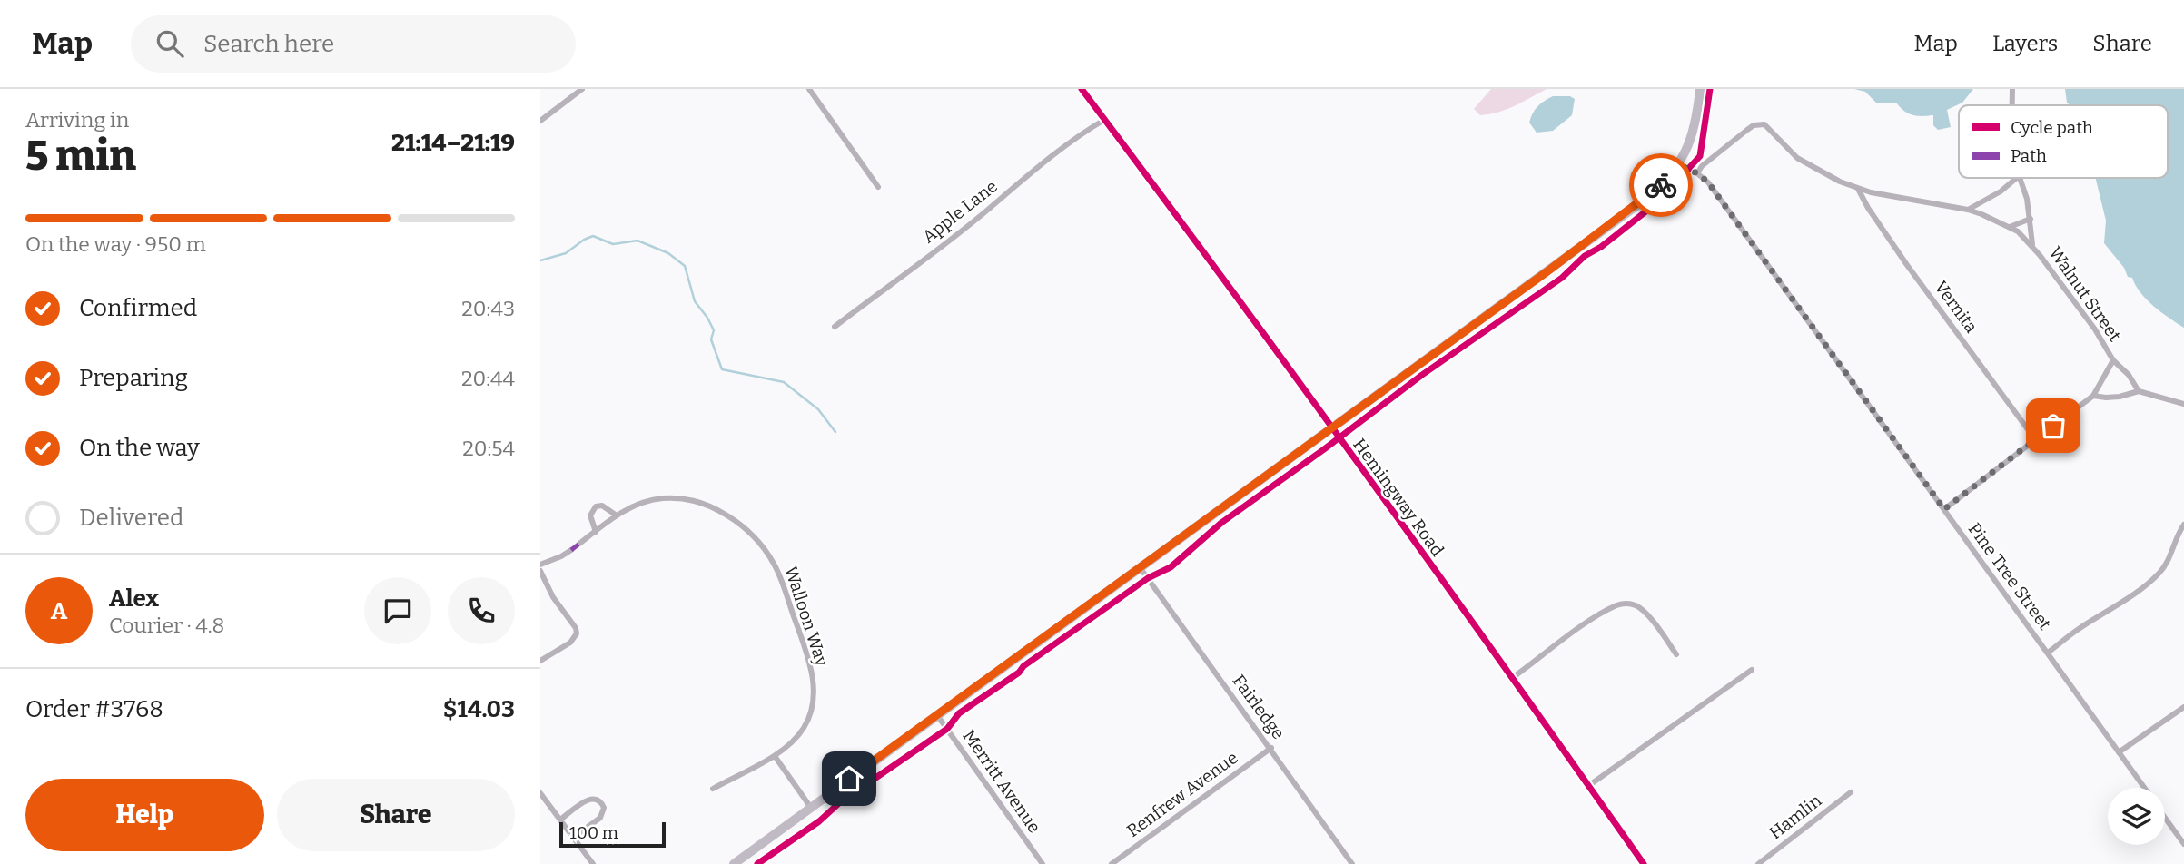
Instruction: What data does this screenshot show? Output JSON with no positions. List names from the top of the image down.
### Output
{
  "streets": {
    "street": [
      "Apple Lane",
      "Walnut Street",
      "Vernita",
      "Hemingway Road",
      "Pine Tree Street",
      "Walloon Way",
      "Fairledge",
      "Merritt Avenue",
      "Renfrew Avenue",
      "Hamlin"
    ]
  },
  "crossings": [
    ["Apple Lane", "Hemingway Road"],
    ["Walnut Street", "Vernita"],
    ["Walnut Street", "Pine Tree Street"],
    ["Fairledge", "Renfrew Avenue"]
  ],
  "legend": ["Cycle path", "Path"],
  "scale_bar": "100 m",
  "page": {
    "header": "Map",
    "search": "Search here",
    "nav": ["Map", "Layers", "Share"],
    "heading": ["5 min", "Arriving in", "21:14–21:19"],
    "panel": [
      "Alex",
      "Courier · 4.8",
      "Order #3768",
      "$14.03"
    ],
    "bar": "On the way · 950 m",
    "list": [
      ["Confirmed", "20:43"],
      ["Preparing", "20:44"],
      ["On the way", "20:54"],
      "Delivered"
    ],
    "round": "A",
    "buttons": ["Help", "Share"],
    "scale": "100 m"
  }
}
